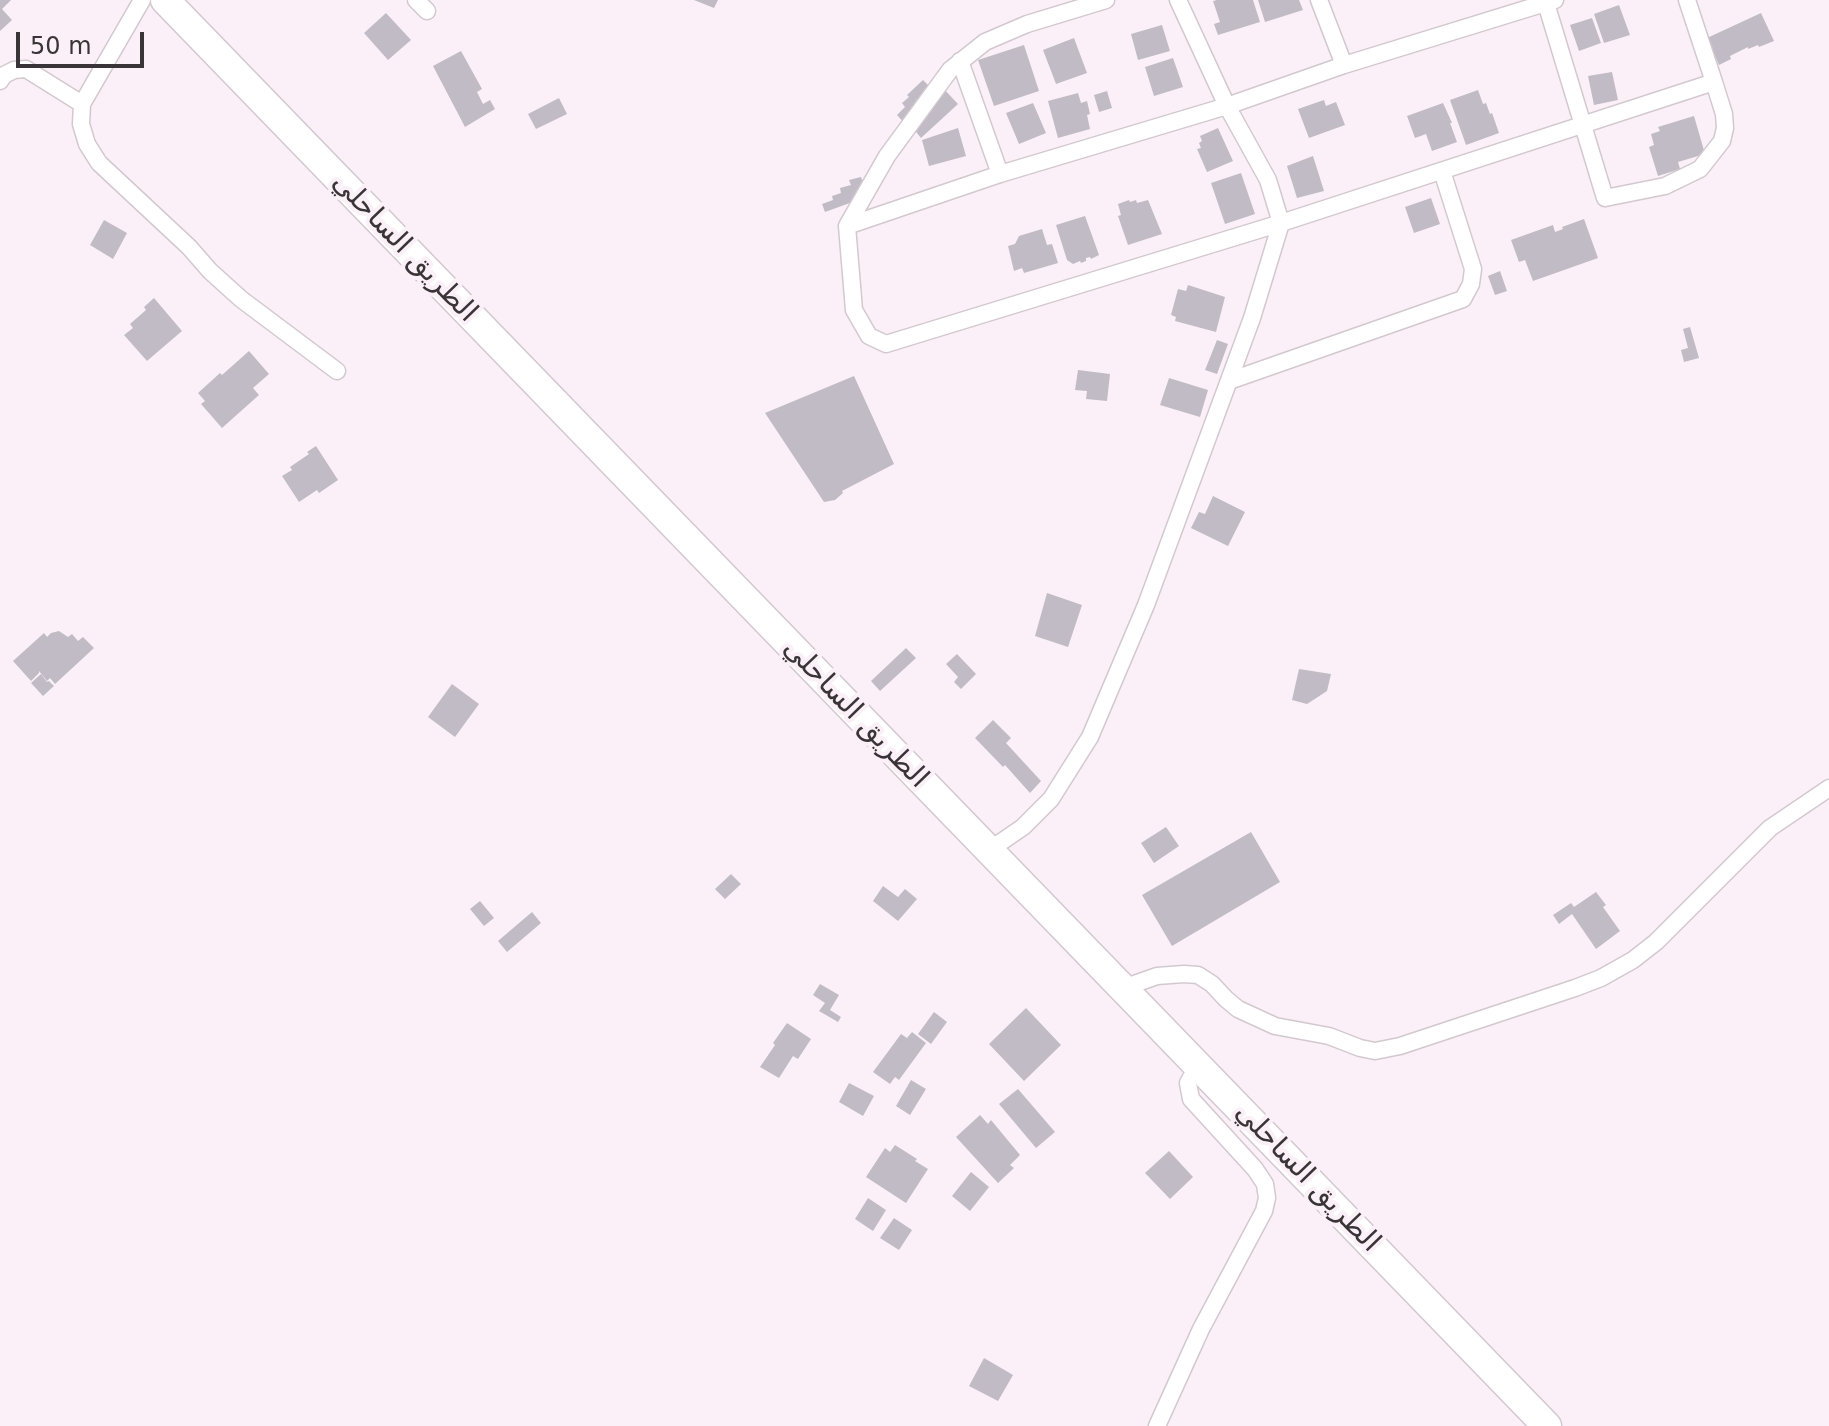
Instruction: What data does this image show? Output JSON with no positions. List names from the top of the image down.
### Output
{
  "streets": {
    "highway": ["الطريق الساحلي"]
  },
  "scale_bar": "50 m"
}
